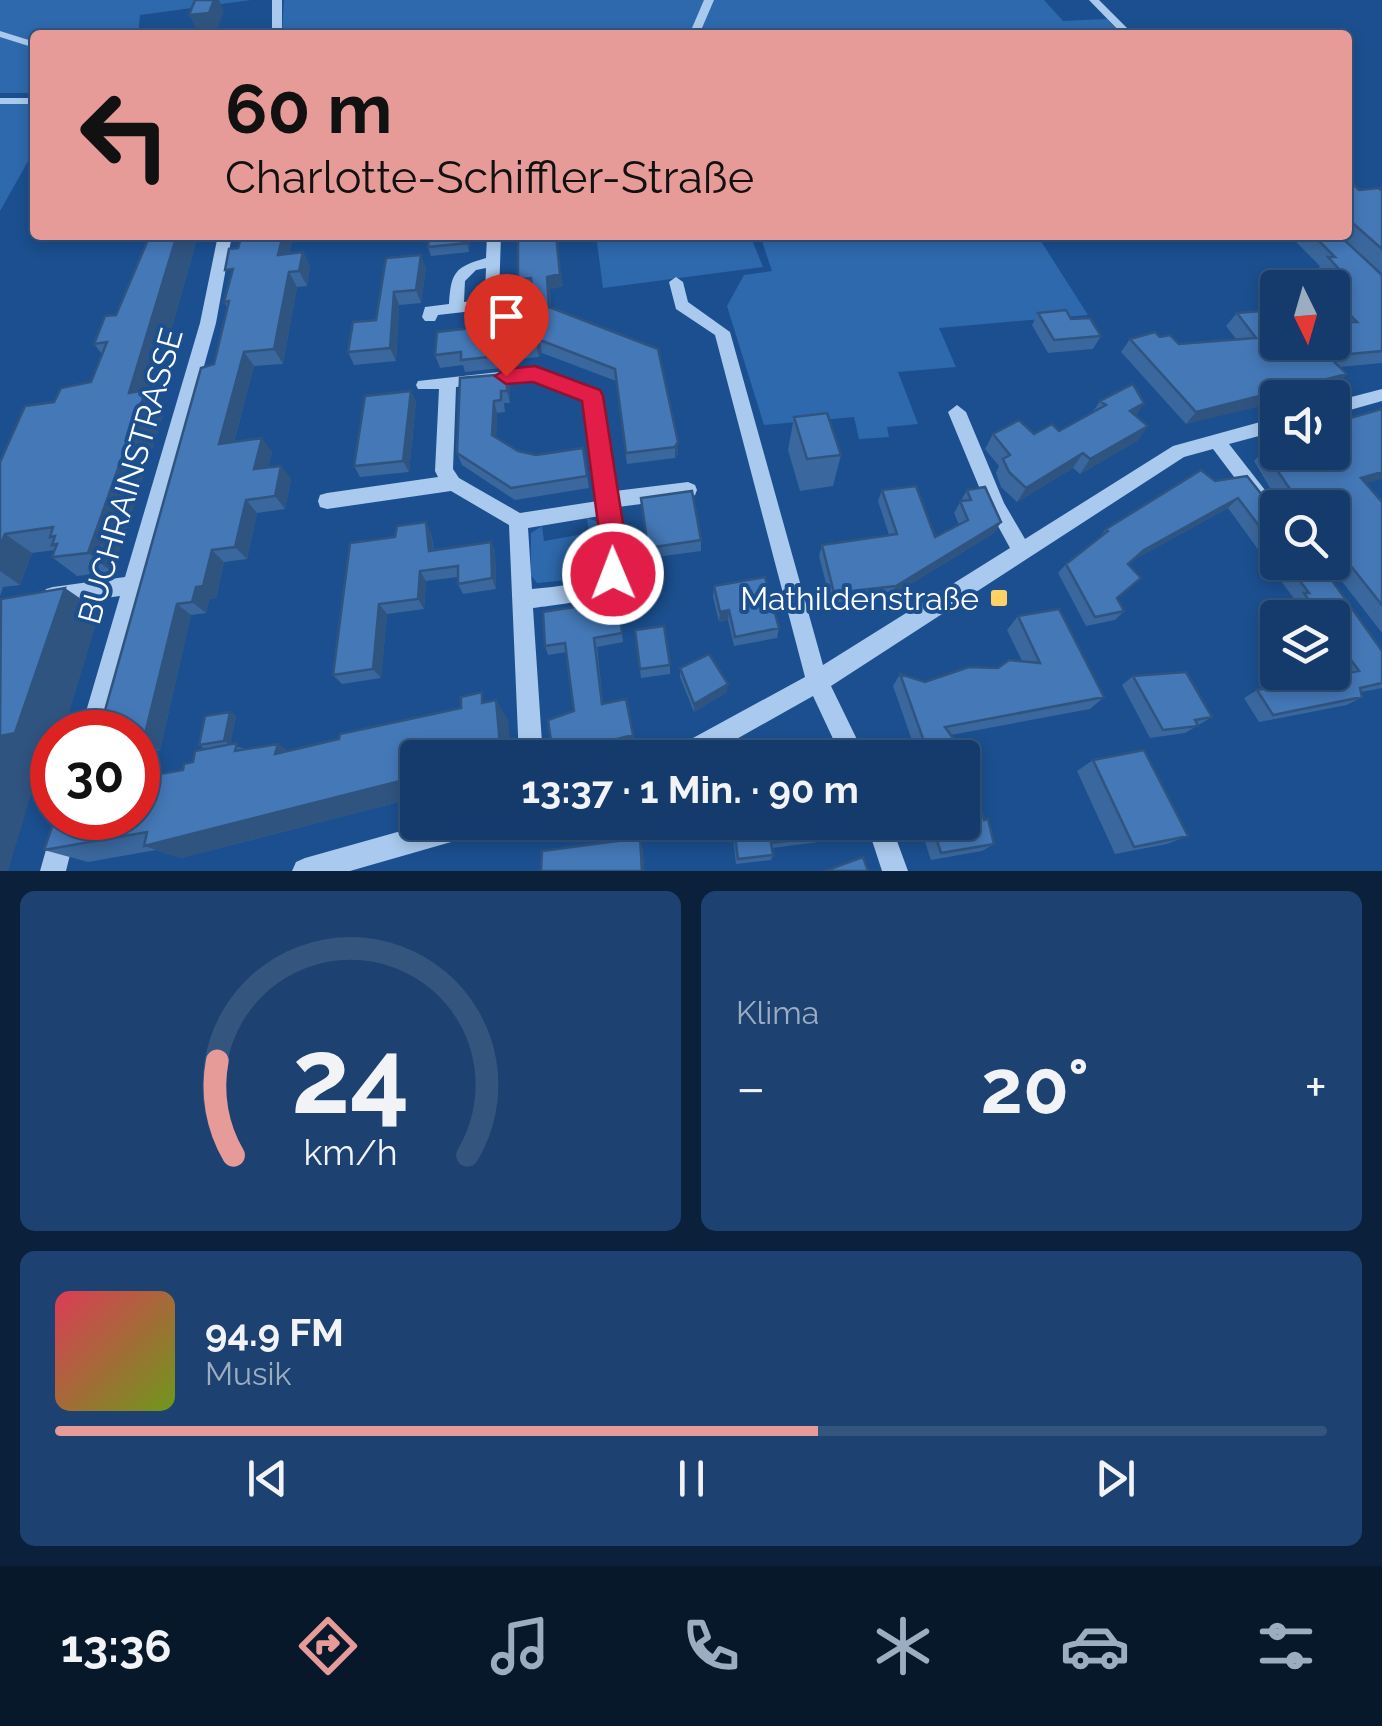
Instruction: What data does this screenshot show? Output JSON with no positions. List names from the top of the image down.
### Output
{
  "streets": {
    "street": ["BUCHRAINSTRASSE"]
  },
  "places": {
    "transit": ["Mathildenstraße"]
  },
  "north": "bottom",
  "page": {
    "turn": ["60 m", "Charlotte-Schiffler-Straße"],
    "limit": "30",
    "trip": "13:37 · 1 Min. · 90 m",
    "tile": "Klima",
    "heat": ["−", "20°", "+"],
    "song": ["94.9 FM", "Musik"],
    "tabs": "13:36",
    "gauge": ["24", "km/h"]
  }
}
